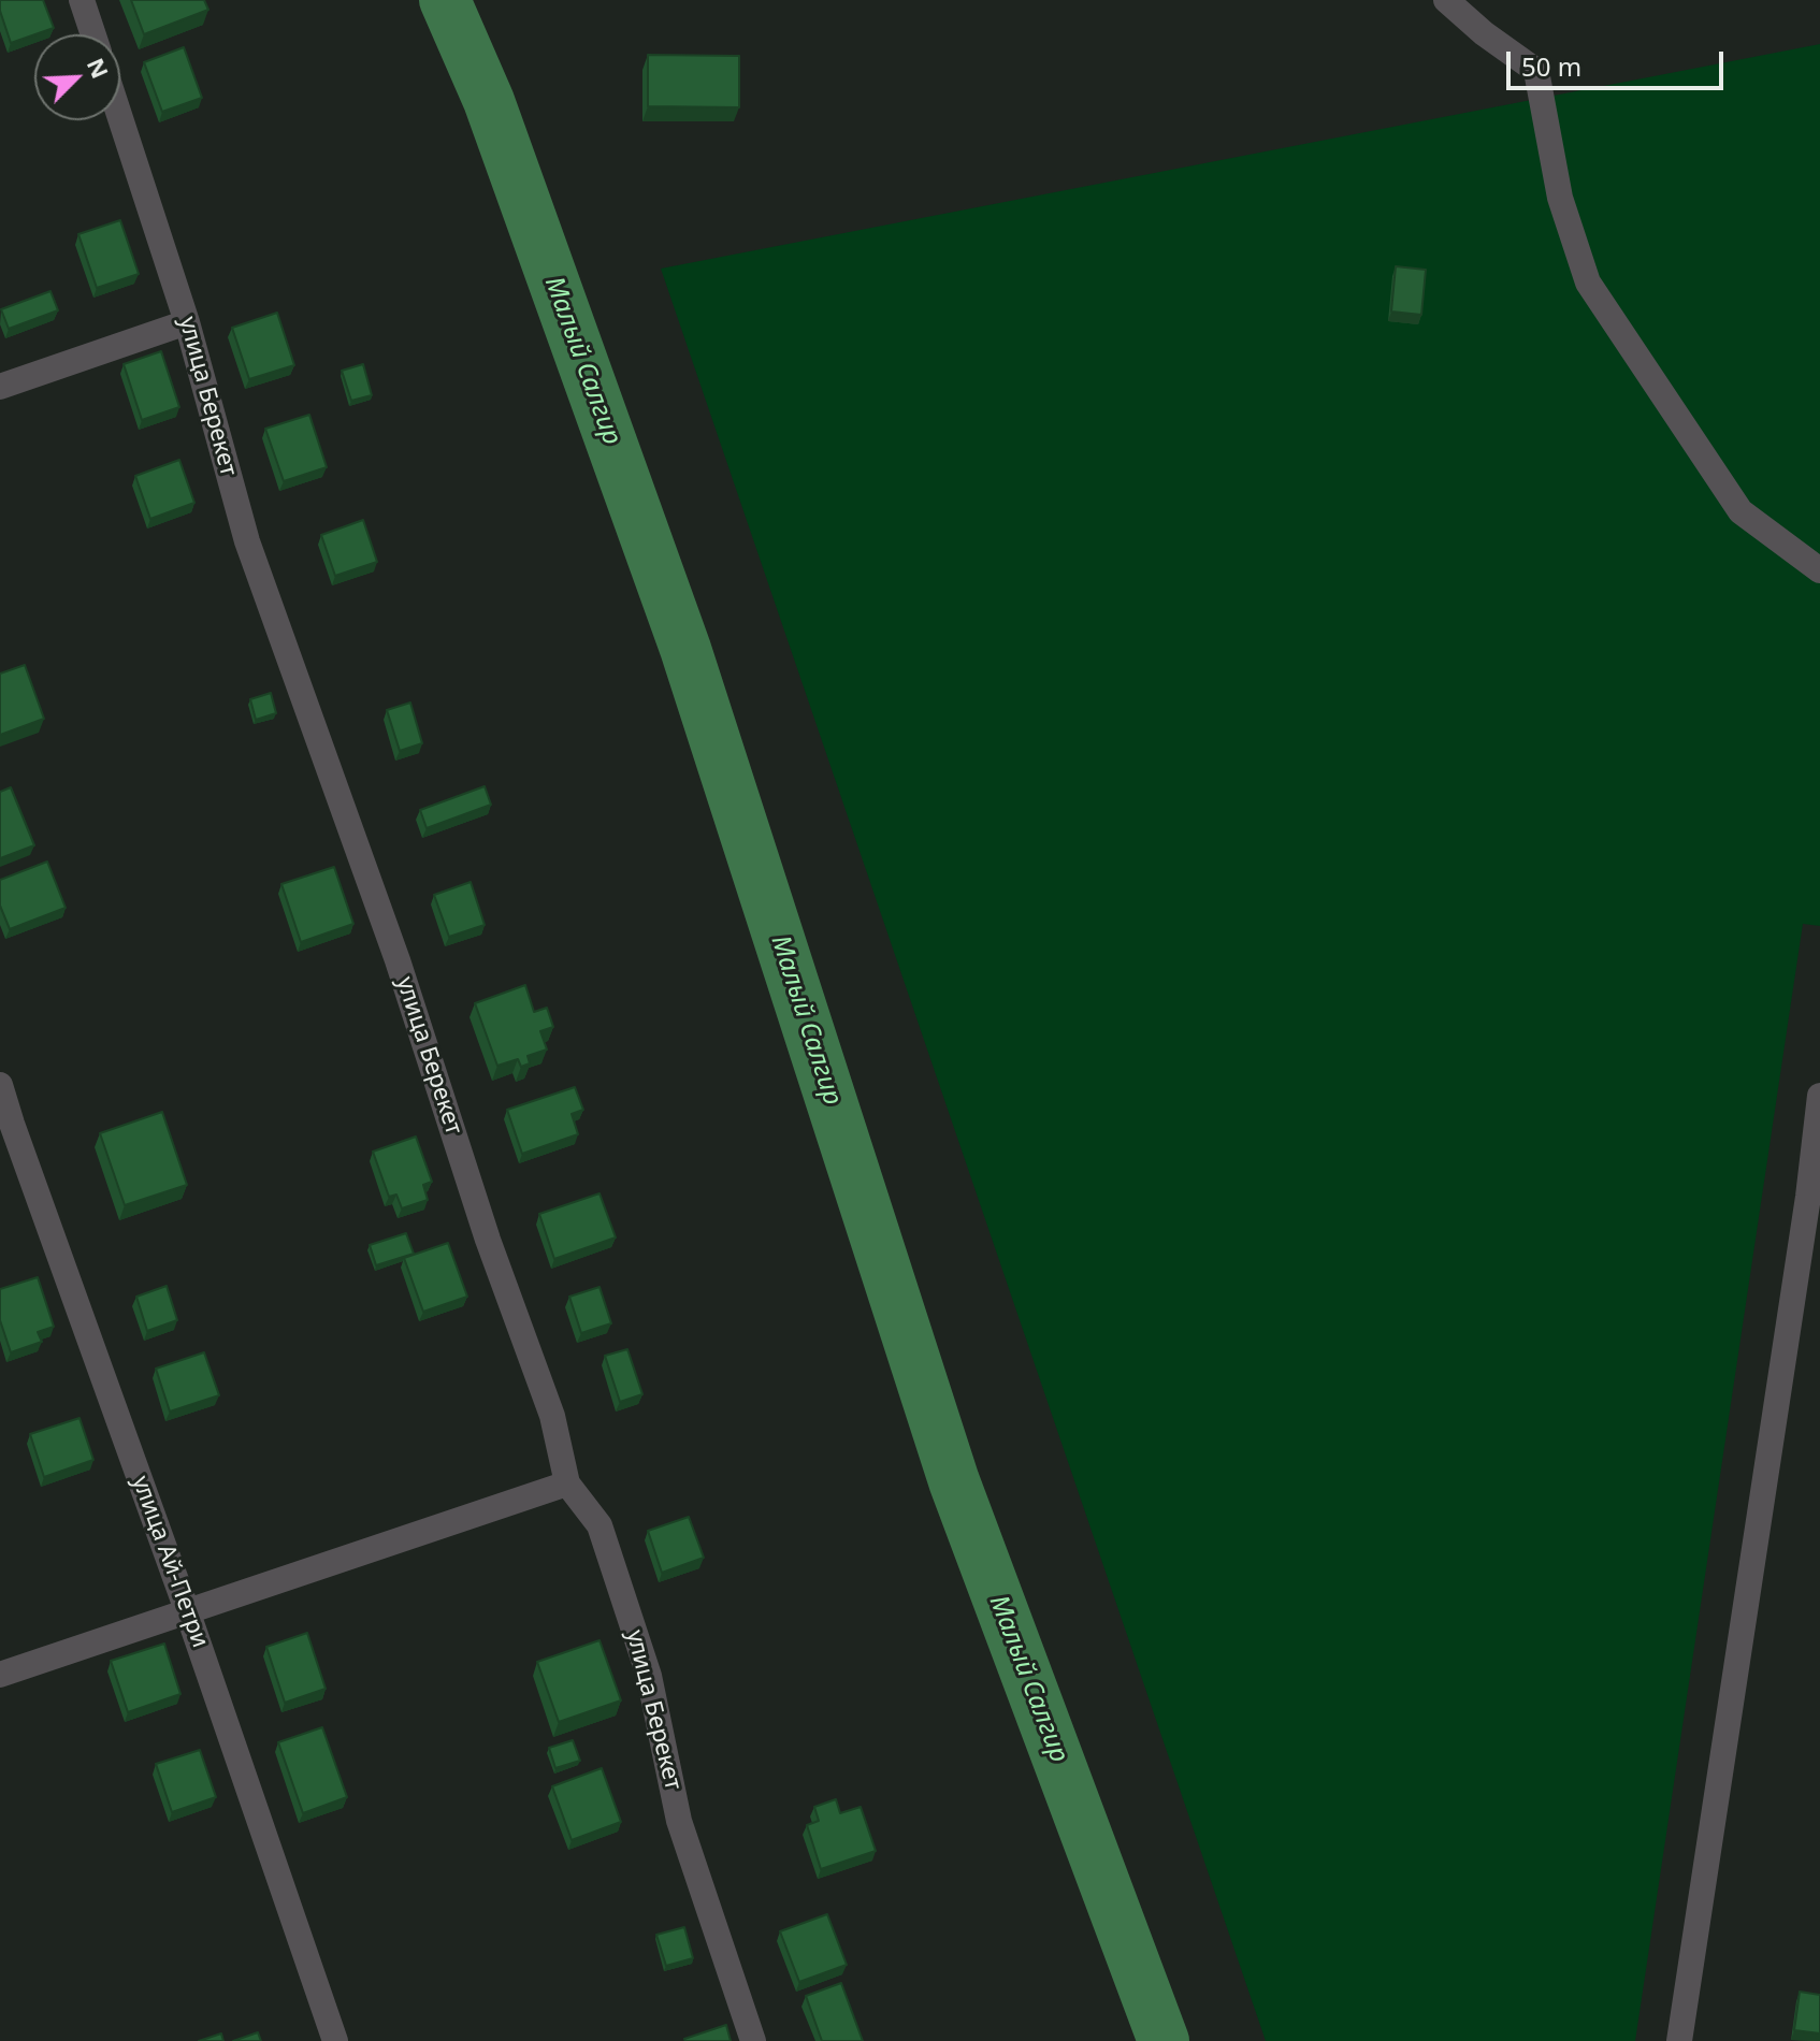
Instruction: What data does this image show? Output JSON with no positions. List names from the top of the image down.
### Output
{
  "streets": {
    "street": ["улица Берекет", "улица Ай-Петри"]
  },
  "water": ["Малый Салгир"],
  "scale_bar": "50 m",
  "north": "top right"
}
